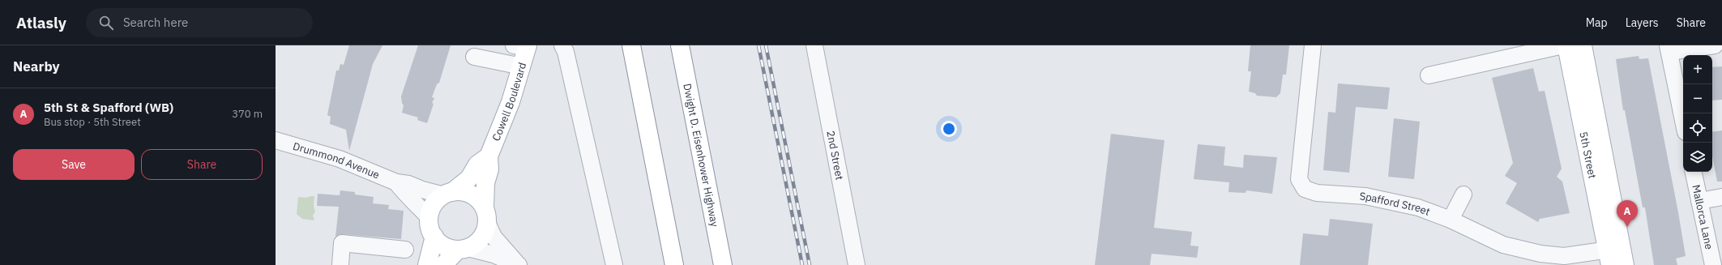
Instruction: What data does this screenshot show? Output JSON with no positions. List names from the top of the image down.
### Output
{
  "streets": {
    "main road": ["Cowell Boulevard", "Dwight D. Eisenhower Highway", "5th Street"],
    "street": [
      "2nd Street",
      "Drummond Avenue",
      "Spafford Street",
      "Mallorca Lane"
    ]
  },
  "crossings": [
    ["Cowell Boulevard", "Drummond Avenue"],
    ["5th Street", "Spafford Street"]
  ],
  "page": {
    "header": "Atlasly",
    "search": "Search here",
    "nav": ["Map", "Layers", "Share"],
    "heading": "Nearby",
    "map_buttons": ["+", "−"],
    "list": [
      {
        "mark": "A",
        "name": "5th St & Spafford (WB)",
        "note": "Bus stop · 5th Street",
        "value": "370 m"
      }
    ],
    "buttons": ["Save", "Share"],
    "pins": "A"
  }
}
